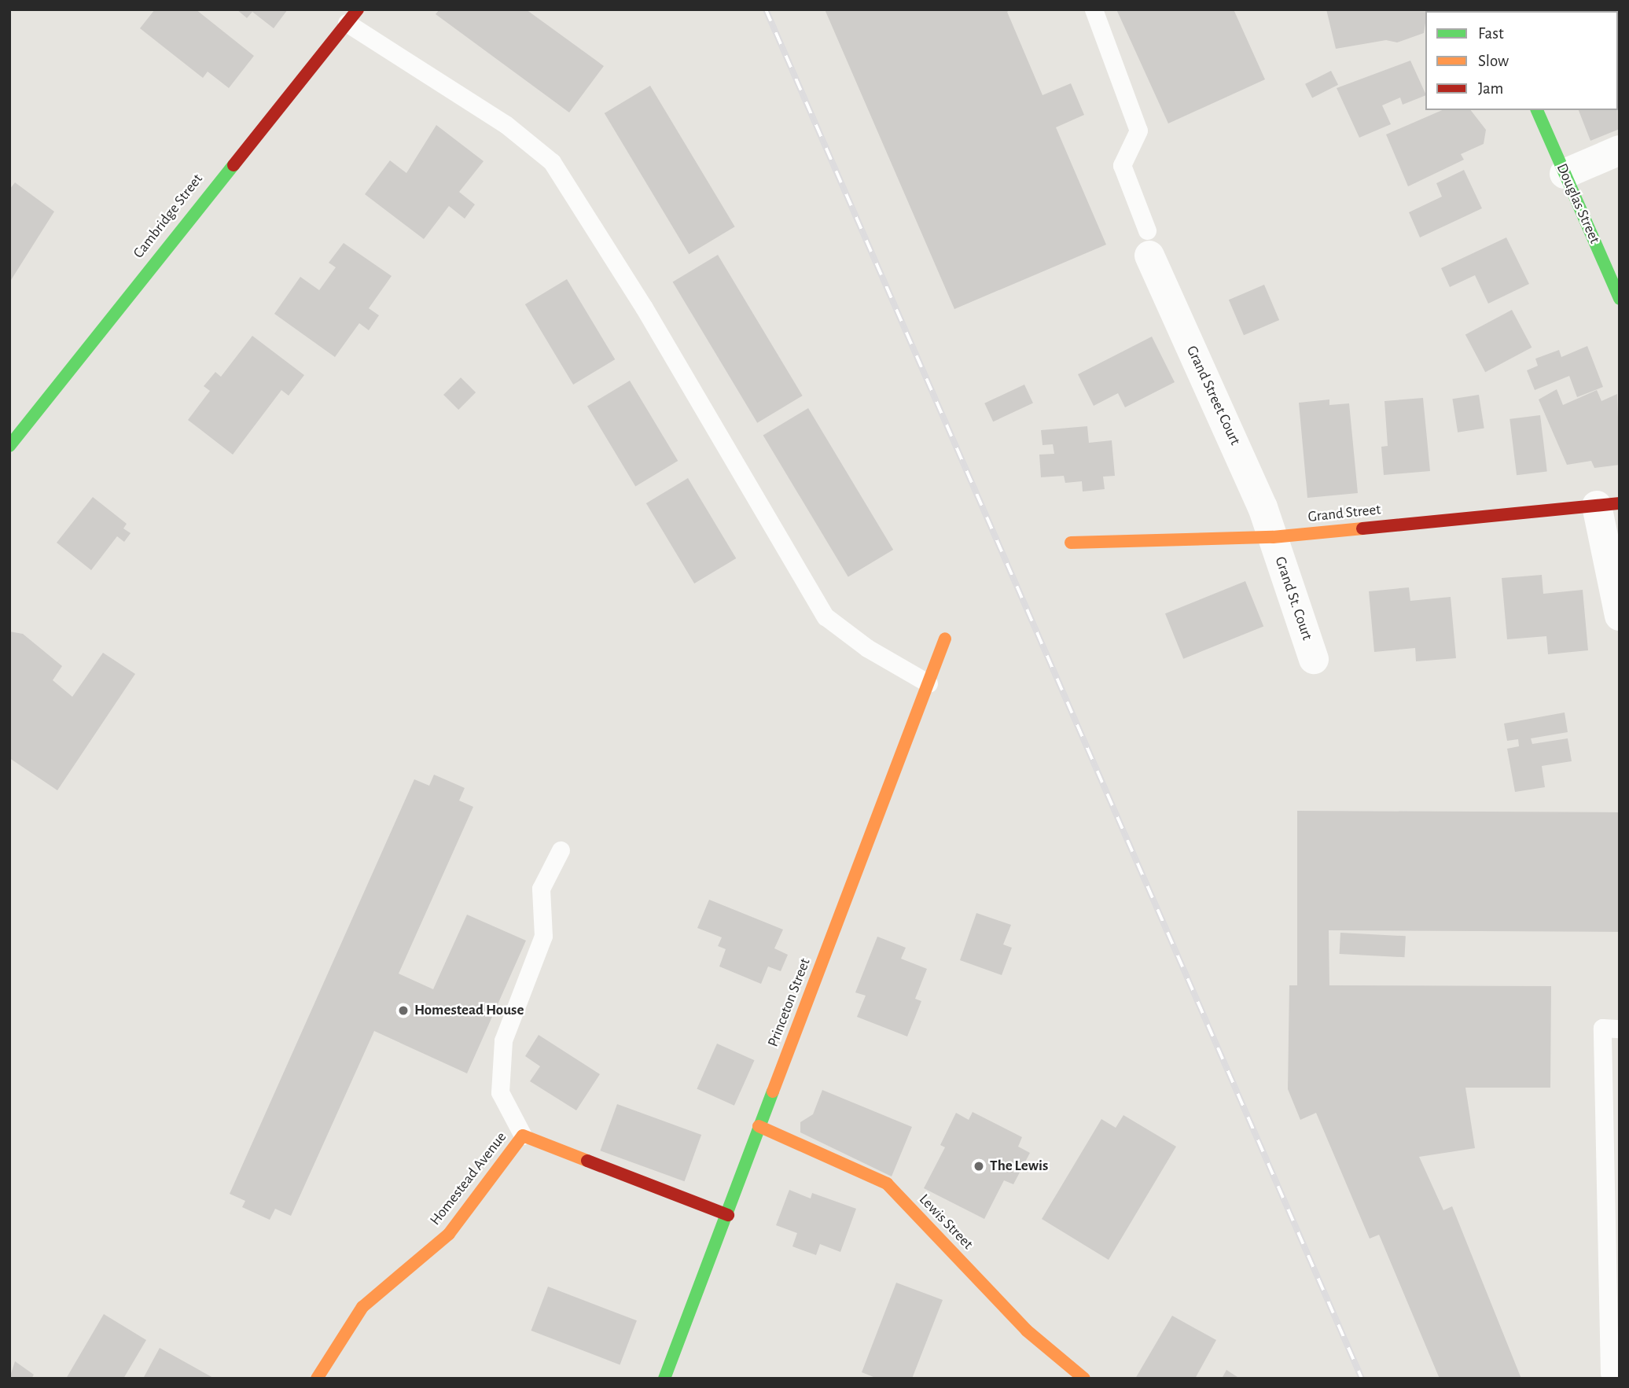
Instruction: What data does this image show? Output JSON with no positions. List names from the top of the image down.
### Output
{
  "streets": {
    "street": [
      "Douglas Street",
      "Cambridge Street",
      "Grand Street Court",
      "Grand Street",
      "Grand St. Court",
      "Princeton Street",
      "Homestead Avenue",
      "Lewis Street"
    ]
  },
  "crossings": [
    ["Grand Street Court", "Grand Street"],
    ["Grand Street Court", "Grand St. Court"],
    ["Grand Street", "Grand St. Court"],
    ["Princeton Street", "Homestead Avenue"],
    ["Princeton Street", "Lewis Street"]
  ],
  "places": ["Homestead House", "The Lewis"],
  "legend": ["Fast", "Slow", "Jam"]
}
